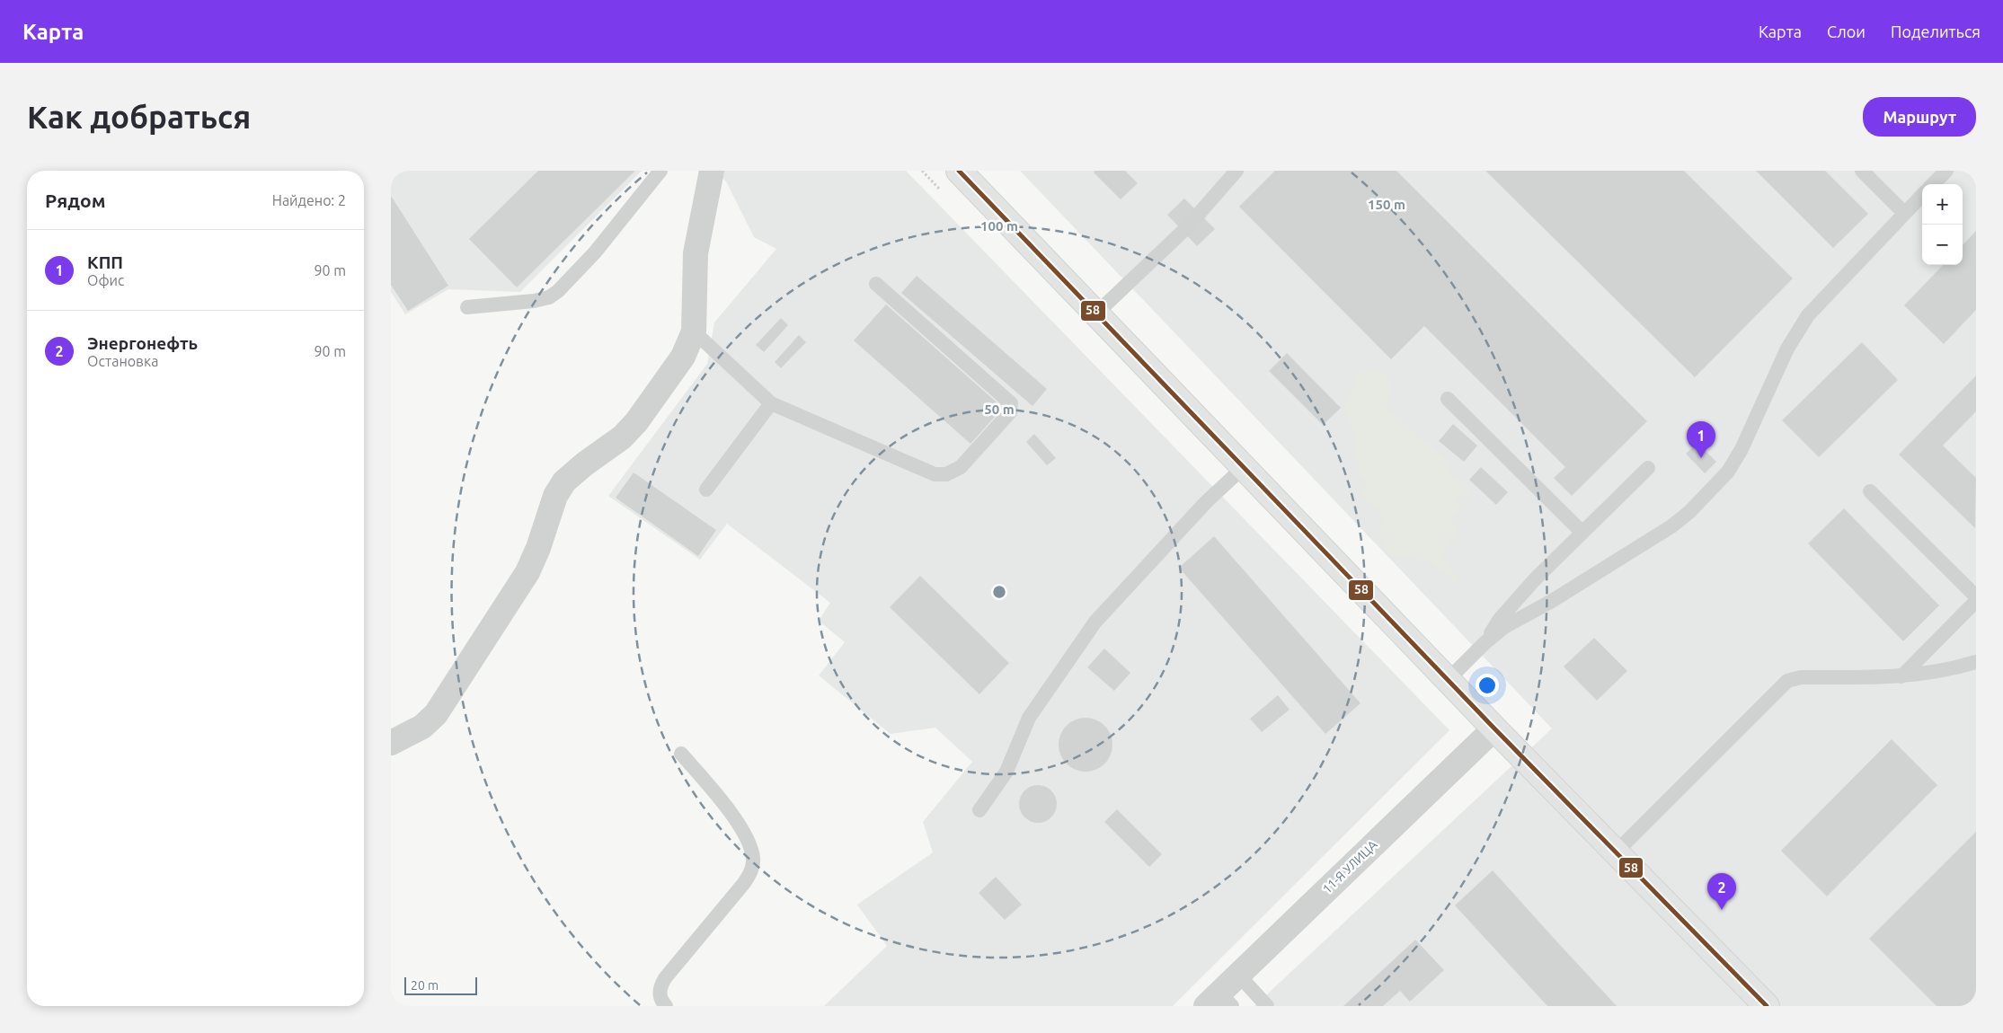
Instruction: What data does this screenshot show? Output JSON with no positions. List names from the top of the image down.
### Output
{
  "streets": {
    "street": ["11-Я УЛИЦА"]
  },
  "lines": ["transit line 58"],
  "scale_bar": "20 m",
  "page": {
    "header": "Карта",
    "nav": ["Карта", "Слои", "Поделиться"],
    "buttons": "Маршрут",
    "title": "Как добраться",
    "heading": ["Рядом", "Найдено: 2"],
    "map_buttons": ["+", "−"],
    "list": [
      {
        "mark": "1",
        "name": "КПП",
        "note": "Офис",
        "value": "90 m"
      },
      {
        "mark": "2",
        "name": "Энергонефть",
        "note": "Остановка",
        "value": "90 m"
      }
    ],
    "pins": ["1", "2"],
    "scale": "20 m"
  },
  "rings": ["150 m", "100 m", "50 m"]
}
